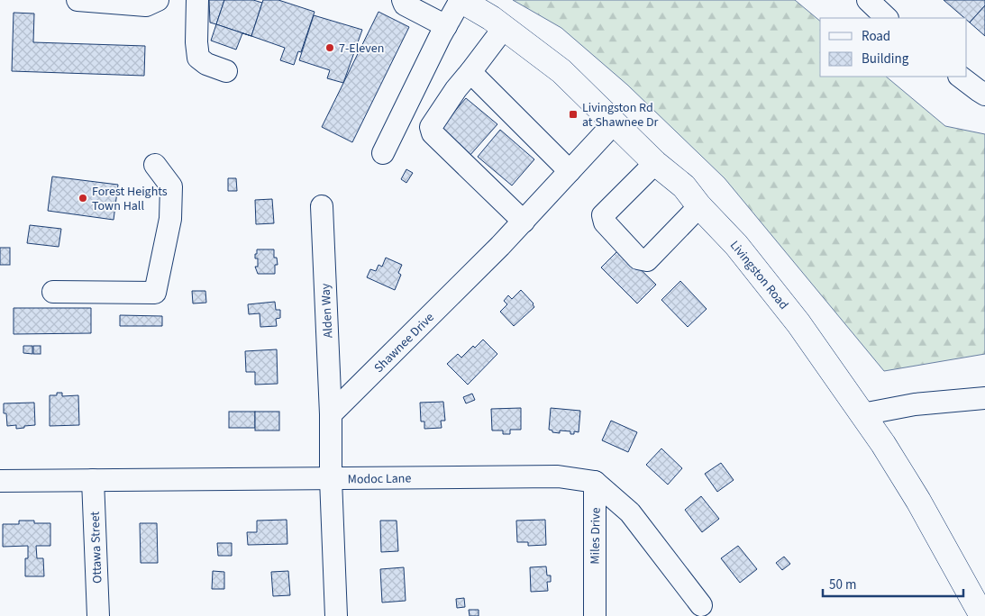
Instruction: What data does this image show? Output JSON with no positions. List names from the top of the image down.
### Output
{
  "streets": {
    "main road": ["Livingston Road"],
    "street": [
      "Alden Way",
      "Shawnee Drive",
      "Modoc Lane",
      "Miles Drive",
      "Ottawa Street"
    ]
  },
  "crossings": [
    ["Livingston Road", "Shawnee Drive"],
    ["Alden Way", "Shawnee Drive"],
    ["Modoc Lane", "Miles Drive"],
    ["Modoc Lane", "Ottawa Street"]
  ],
  "places": {
    "other": ["7-Eleven", "Forest Heights Town Hall"],
    "transit": ["Livingston Rd at Shawnee Dr"]
  },
  "legend": ["Road", "Building"],
  "scale_bar": "50 m"
}
